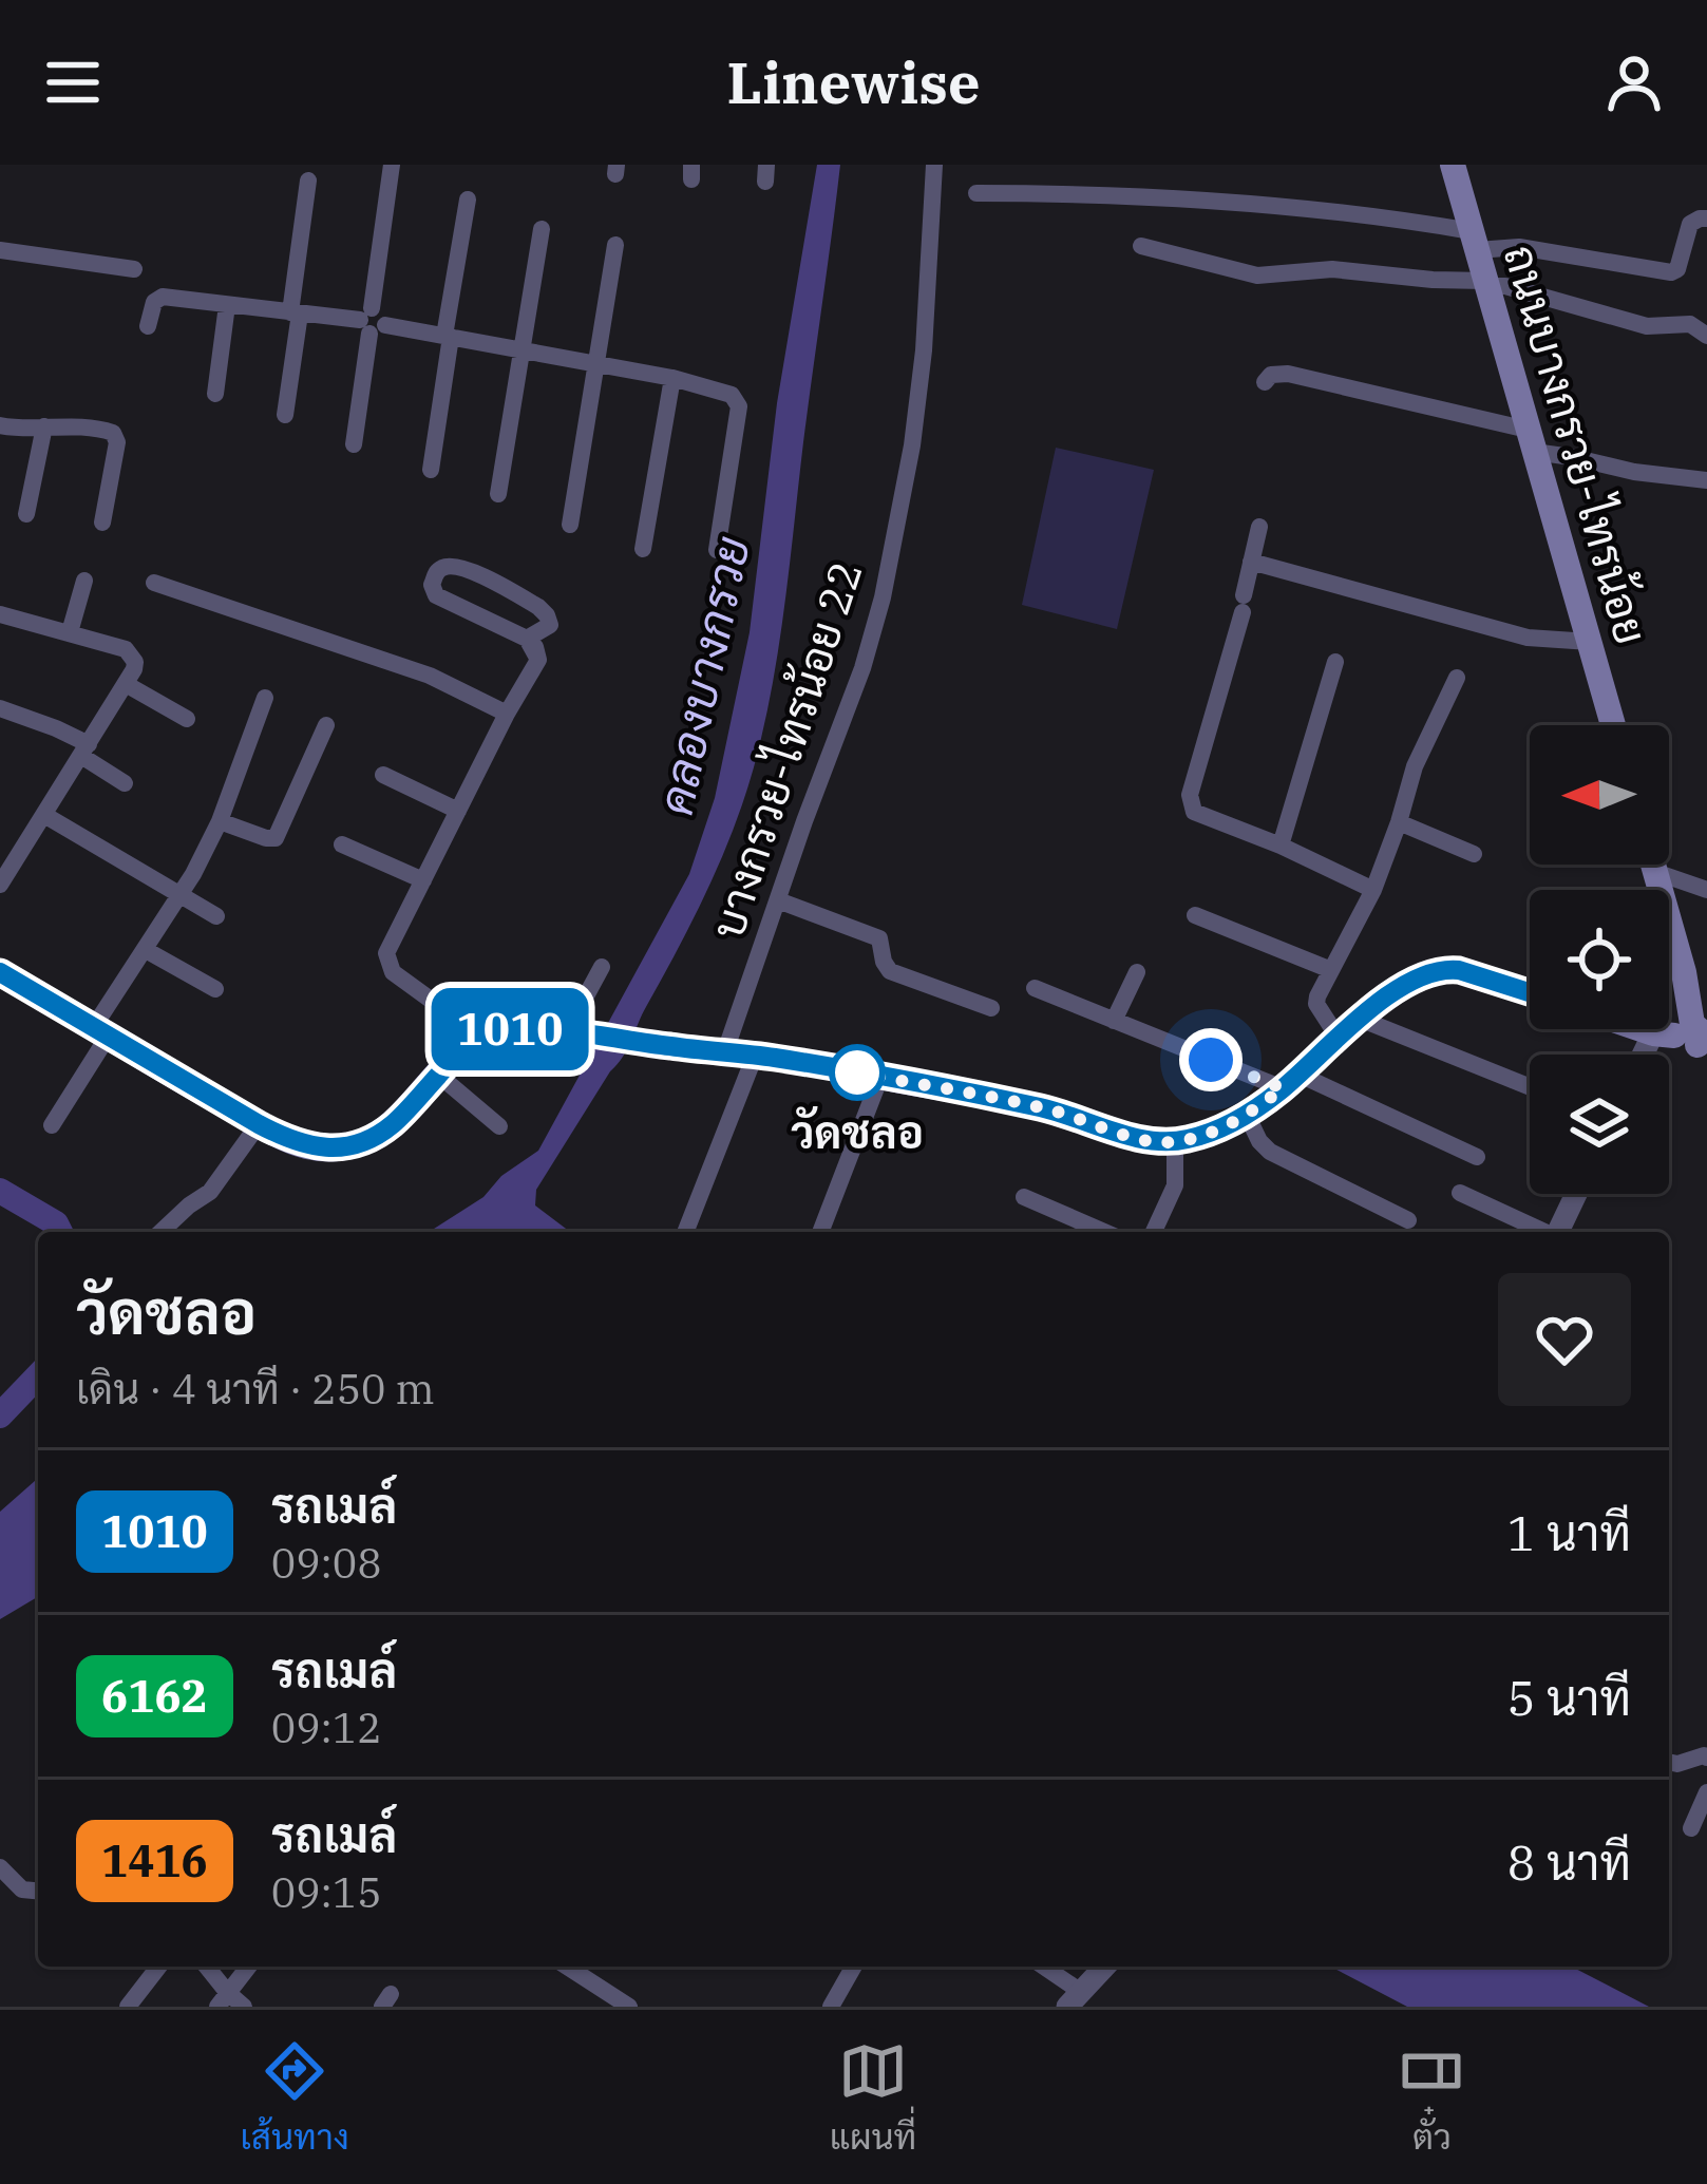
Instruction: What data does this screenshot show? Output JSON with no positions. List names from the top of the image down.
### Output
{
  "streets": {
    "main road": ["ถนนบางกรวย-ไทรน้อย"],
    "street": ["บางกรวย-ไทรน้อย 22"]
  },
  "water": ["คลองบางกรวย"],
  "places": ["วัดชลอ"],
  "lines": ["bus line 1010"],
  "north": "left",
  "page": {
    "header": "Linewise",
    "on_map": "1010",
    "heading": ["วัดชลอ", "เดิน · 4 นาที · 250 m"],
    "list": [
      {
        "mark": "1010",
        "name": "รถเมล์",
        "note": "09:08",
        "value": "1 นาที"
      },
      {
        "mark": "6162",
        "name": "รถเมล์",
        "note": "09:12",
        "value": "5 นาที"
      },
      {
        "mark": "1416",
        "name": "รถเมล์",
        "note": "09:15",
        "value": "8 นาที"
      }
    ],
    "tabs": ["เส้นทาง", "แผนที่", "ตั๋ว"]
  }
}
